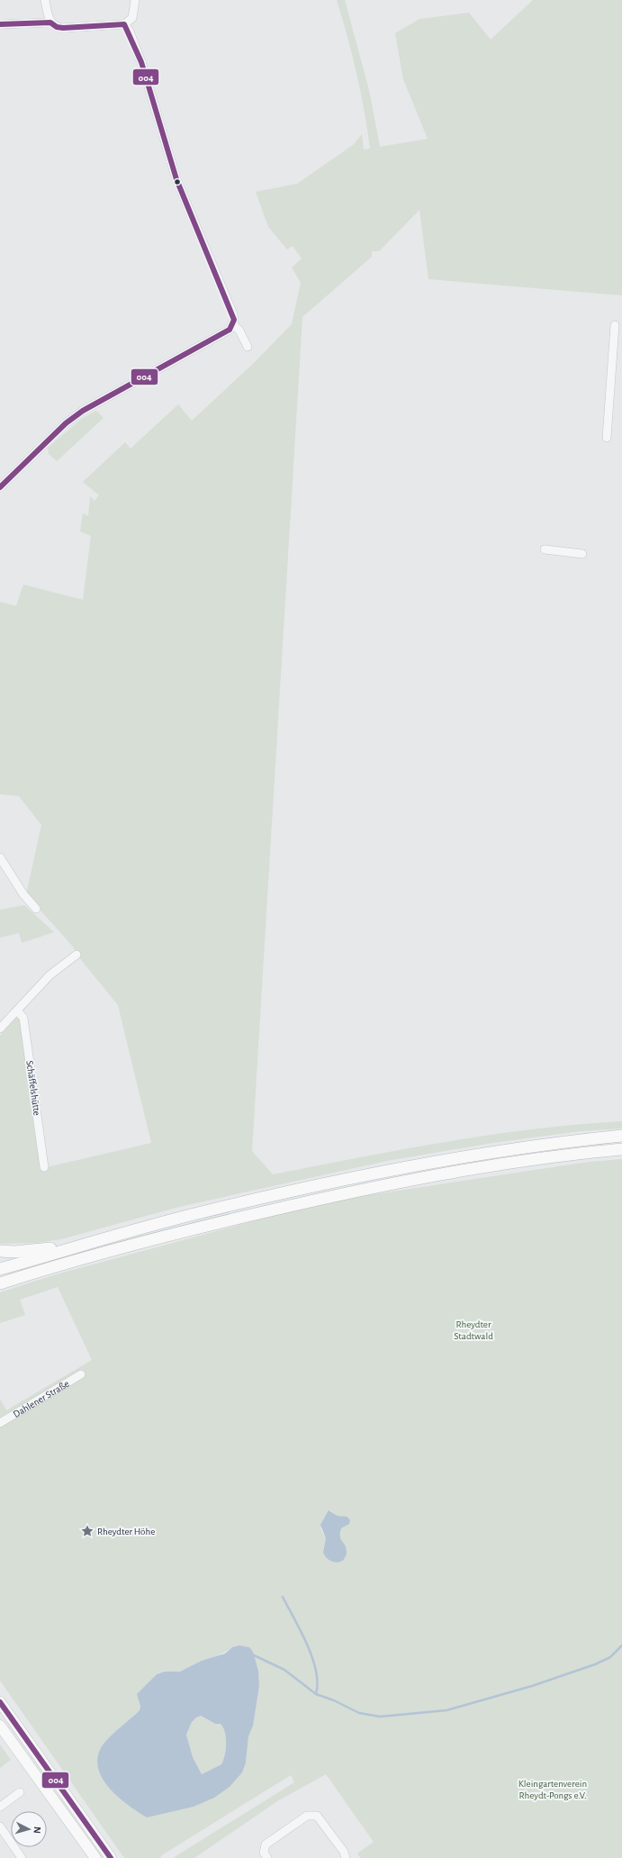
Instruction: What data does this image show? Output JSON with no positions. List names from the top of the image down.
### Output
{
  "streets": {
    "street": ["Schäffelshütte", "Dahlener Straße"]
  },
  "parks": ["Rheydter Stadtwald", "Kleingartenverein Rheydt-Pongs e.V."],
  "places": {
    "place": ["Rheydter Höhe"]
  },
  "lines": ["transit line 004"],
  "north": "right"
}
